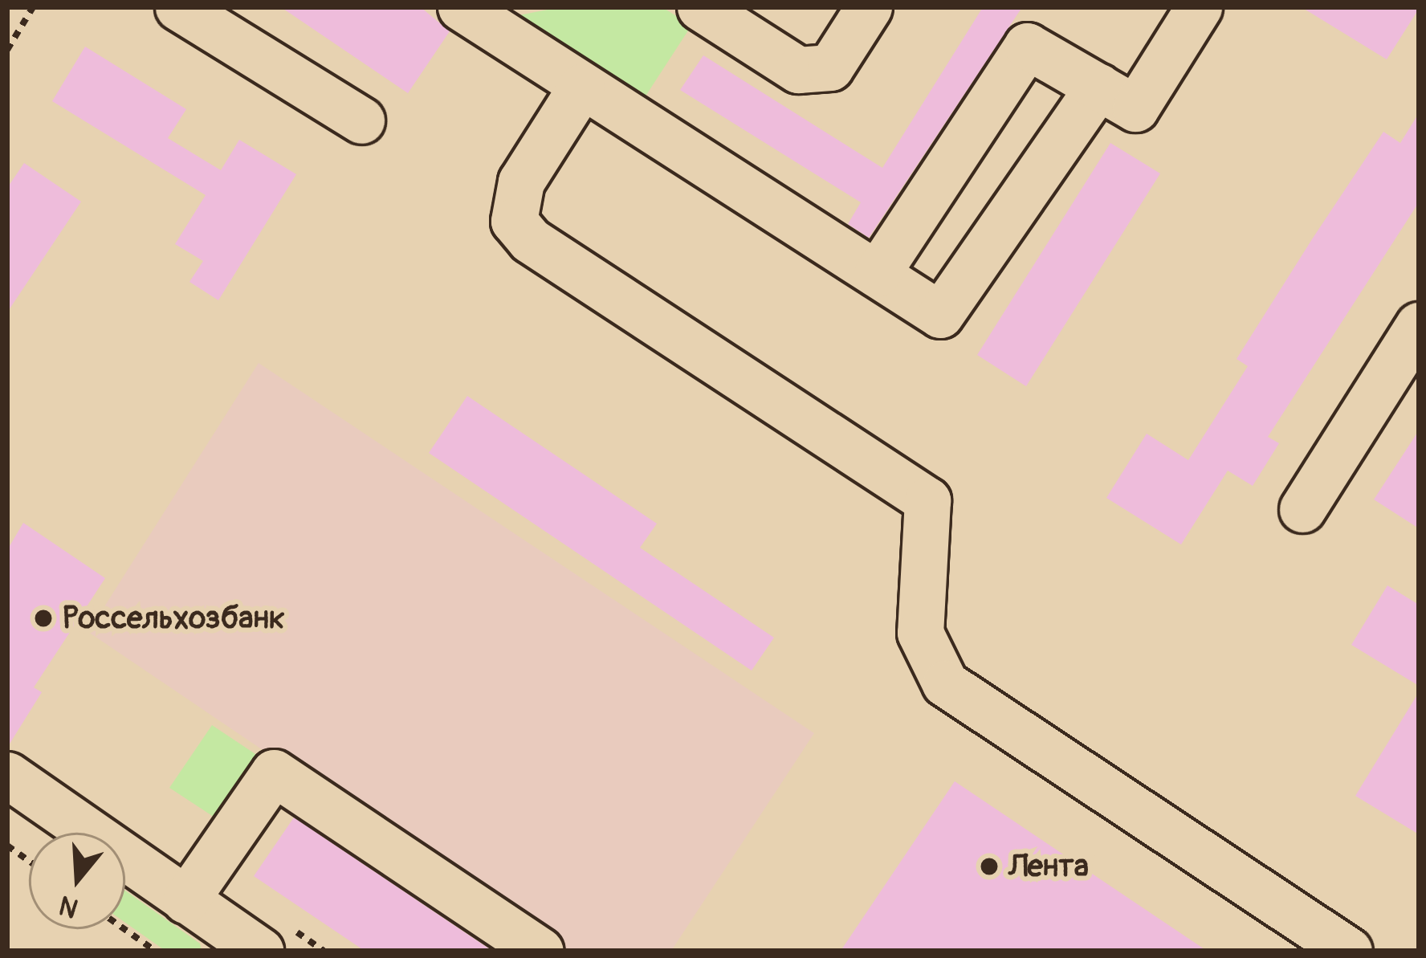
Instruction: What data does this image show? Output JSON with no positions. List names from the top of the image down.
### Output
{
  "places": ["Россельхозбанк", "Лента"],
  "north": "bottom"
}
